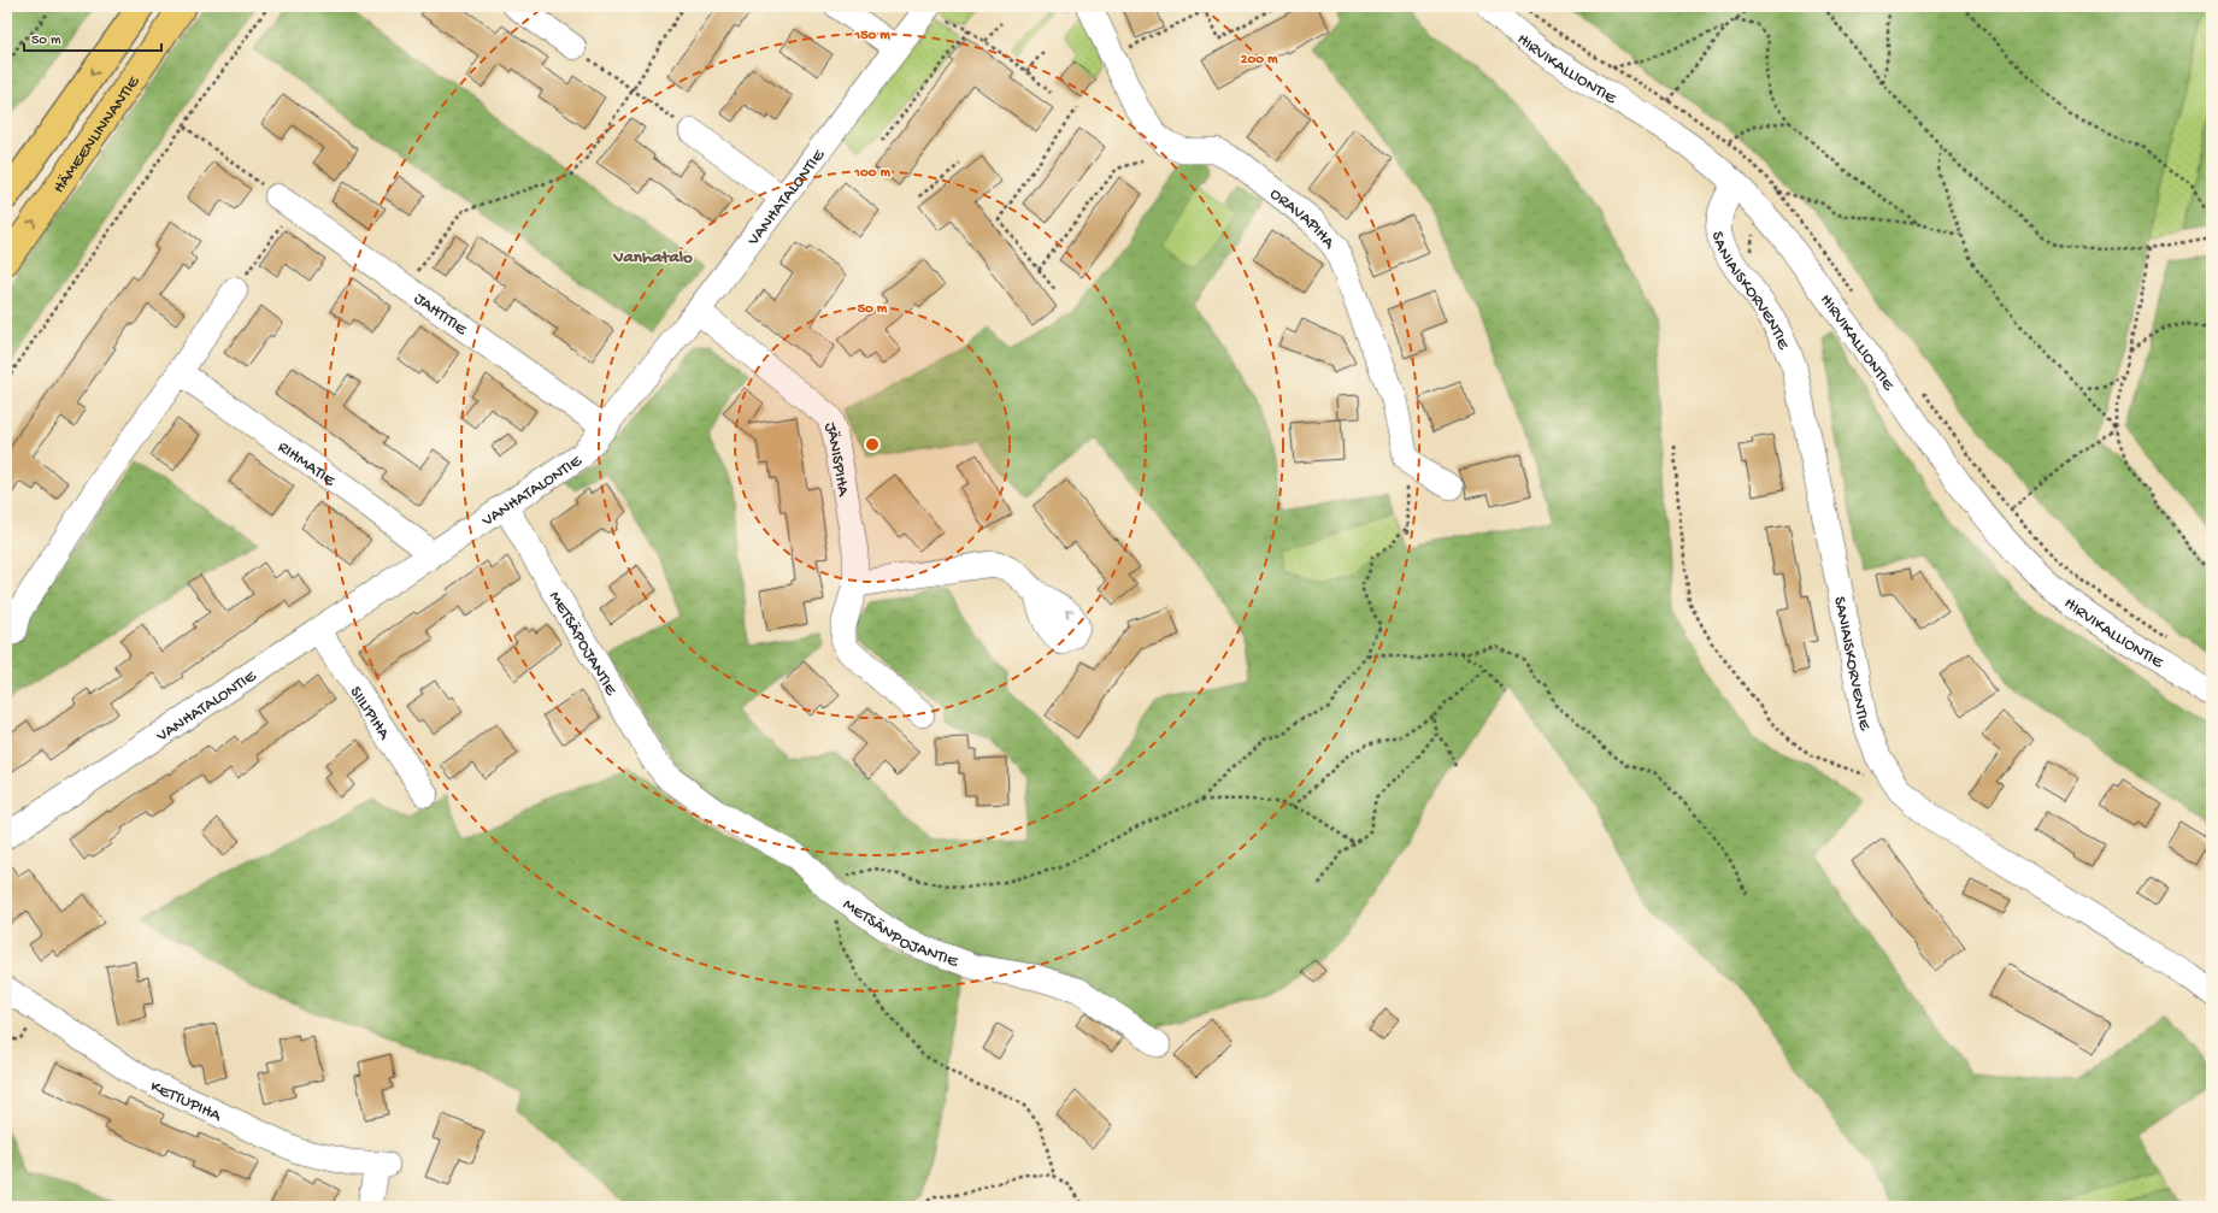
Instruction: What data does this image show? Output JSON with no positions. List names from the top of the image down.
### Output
{
  "streets": {
    "main road": ["HÄMEENLINNANTIE"],
    "street": [
      "HIRVIKALLIONTIE",
      "VANHATALONTIE",
      "ORAVAPIHA",
      "SANIAISKORVENTIE",
      "JAHTITIE",
      "JÄNISPIHA",
      "RIHMATIE",
      "METSÄPOJANTIE",
      "SIILIPIHA",
      "METSÄNPOJANTIE",
      "KETTUPIHA"
    ]
  },
  "crossings": [
    ["HIRVIKALLIONTIE", "SANIAISKORVENTIE"],
    ["VANHATALONTIE", "JAHTITIE"],
    ["VANHATALONTIE", "JÄNISPIHA"],
    ["VANHATALONTIE", "RIHMATIE"],
    ["VANHATALONTIE", "METSÄPOJANTIE"],
    ["VANHATALONTIE", "SIILIPIHA"],
    ["METSÄPOJANTIE", "METSÄNPOJANTIE"]
  ],
  "districts": ["Vanhatalo"],
  "scale_bar": "50 m",
  "rings": [
    "150 m",
    "200 m",
    "100 m",
    "50 m"
  ]
}
